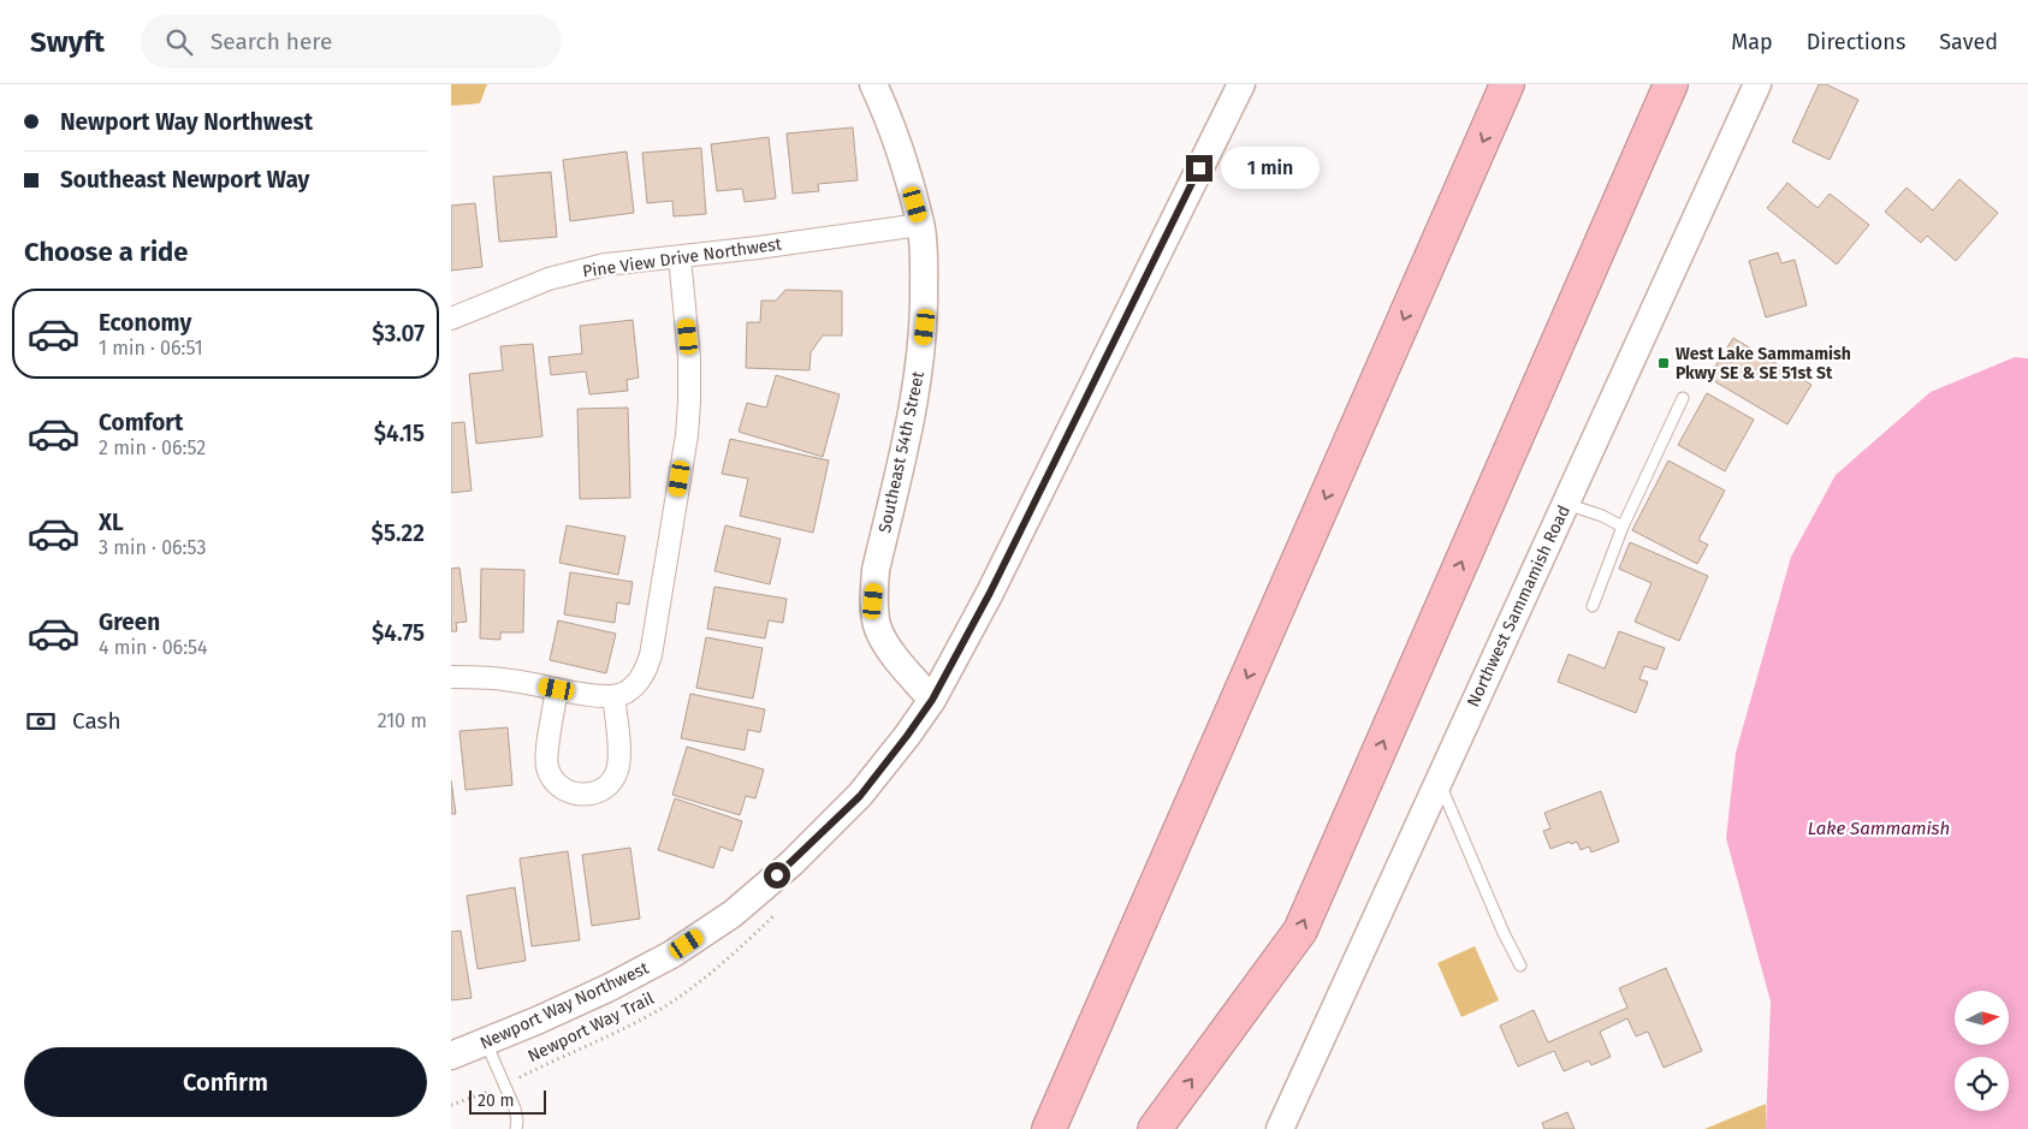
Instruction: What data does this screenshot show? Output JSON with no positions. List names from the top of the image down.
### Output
{
  "streets": {
    "street": [
      "Pine View Drive Northwest",
      "Southeast 54th Street",
      "Northwest Sammamish Road",
      "Newport Way Northwest"
    ],
    "path": ["Newport Way Trail"]
  },
  "crossings": [
    ["Pine View Drive Northwest", "Southeast 54th Street"],
    ["Southeast 54th Street", "Newport Way Northwest"]
  ],
  "water": ["Lake Sammamish"],
  "places": {
    "transit": ["West Lake Sammamish Pkwy SE & SE 51st St"]
  },
  "scale_bar": "20 m",
  "north": "right",
  "page": {
    "header": "Swyft",
    "search": "Search here",
    "nav": ["Map", "Directions", "Saved"],
    "banner": ["Newport Way Northwest", "Southeast Newport Way"],
    "bubble": "1 min",
    "heading": "Choose a ride",
    "list": [
      {
        "name": "Economy",
        "note": "1 min · 06:51",
        "value": "$3.07"
      },
      {
        "name": "Comfort",
        "note": "2 min · 06:52",
        "value": "$4.15"
      },
      {
        "name": "XL",
        "note": "3 min · 06:53",
        "value": "$5.22"
      },
      {
        "name": "Green",
        "note": "4 min · 06:54",
        "value": "$4.75"
      }
    ],
    "pay": ["Cash", "210 m"],
    "buttons": "Confirm",
    "scale": "20 m"
  }
}
